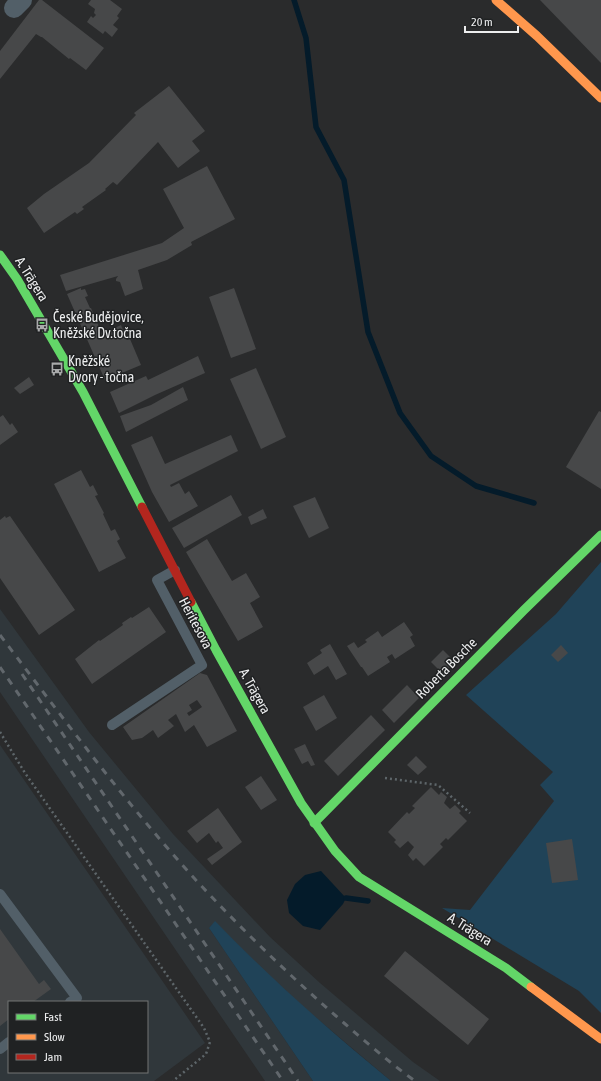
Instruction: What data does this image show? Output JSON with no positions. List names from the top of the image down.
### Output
{
  "streets": {
    "street": ["A. Trägera", "Roberta Bosche"],
    "lane": ["Heritesova"]
  },
  "crossings": [
    ["A. Trägera", "Heritesova"],
    ["A. Trägera", "Roberta Bosche"]
  ],
  "places": {
    "bus stop": ["České Budějovice, Kněžské Dv.točna", "Kněžské Dvory - točna"]
  },
  "legend": ["Fast", "Slow", "Jam"],
  "scale_bar": "20 m"
}
